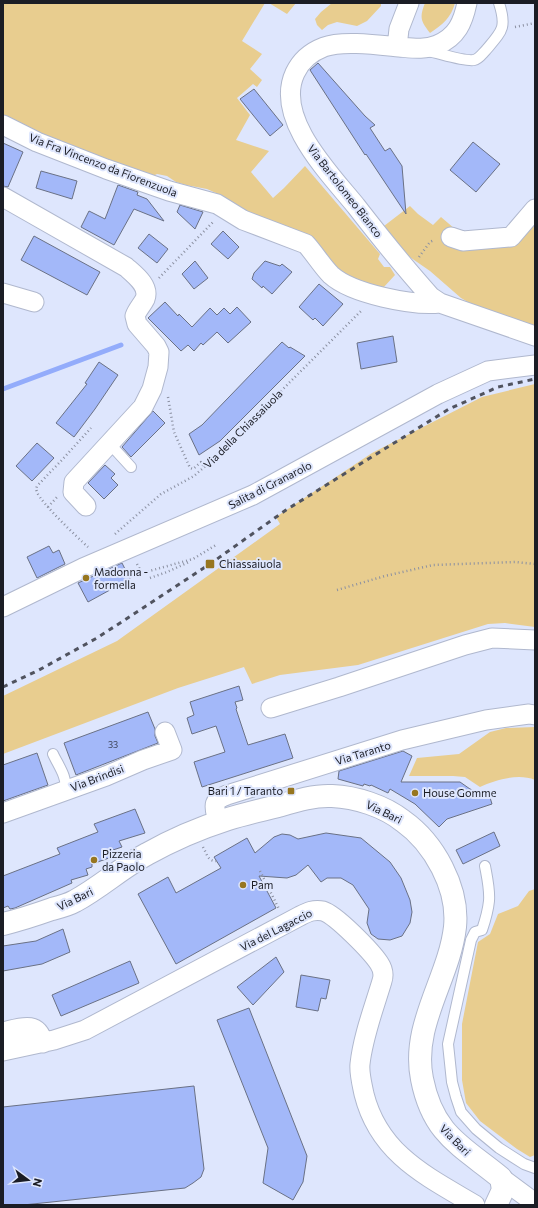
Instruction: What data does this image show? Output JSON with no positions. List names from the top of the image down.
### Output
{
  "streets": {
    "street": [
      "Via Fra Vincenzo da Fiorenzuola",
      "Via Bartolomeo Bianco",
      "Salita di Granarolo",
      "Via Taranto",
      "Via Brindisi",
      "Via Bari",
      "Via del Lagaccio"
    ],
    "path": ["Via della Chiassaiuola"]
  },
  "crossings": [
    ["Via Fra Vincenzo da Fiorenzuola", "Via Bartolomeo Bianco"],
    ["Via Fra Vincenzo da Fiorenzuola", "Via della Chiassaiuola"],
    ["Via Taranto", "Via Bari"]
  ],
  "places": {
    "transit": ["Chiassaiuola", "Bari 1 / Taranto"],
    "other": [
      "Madonna - formella",
      "House Gomme",
      "Pizzeria da Paolo",
      "Pam"
    ]
  },
  "house_numbers": ["33"],
  "north": "right"
}
